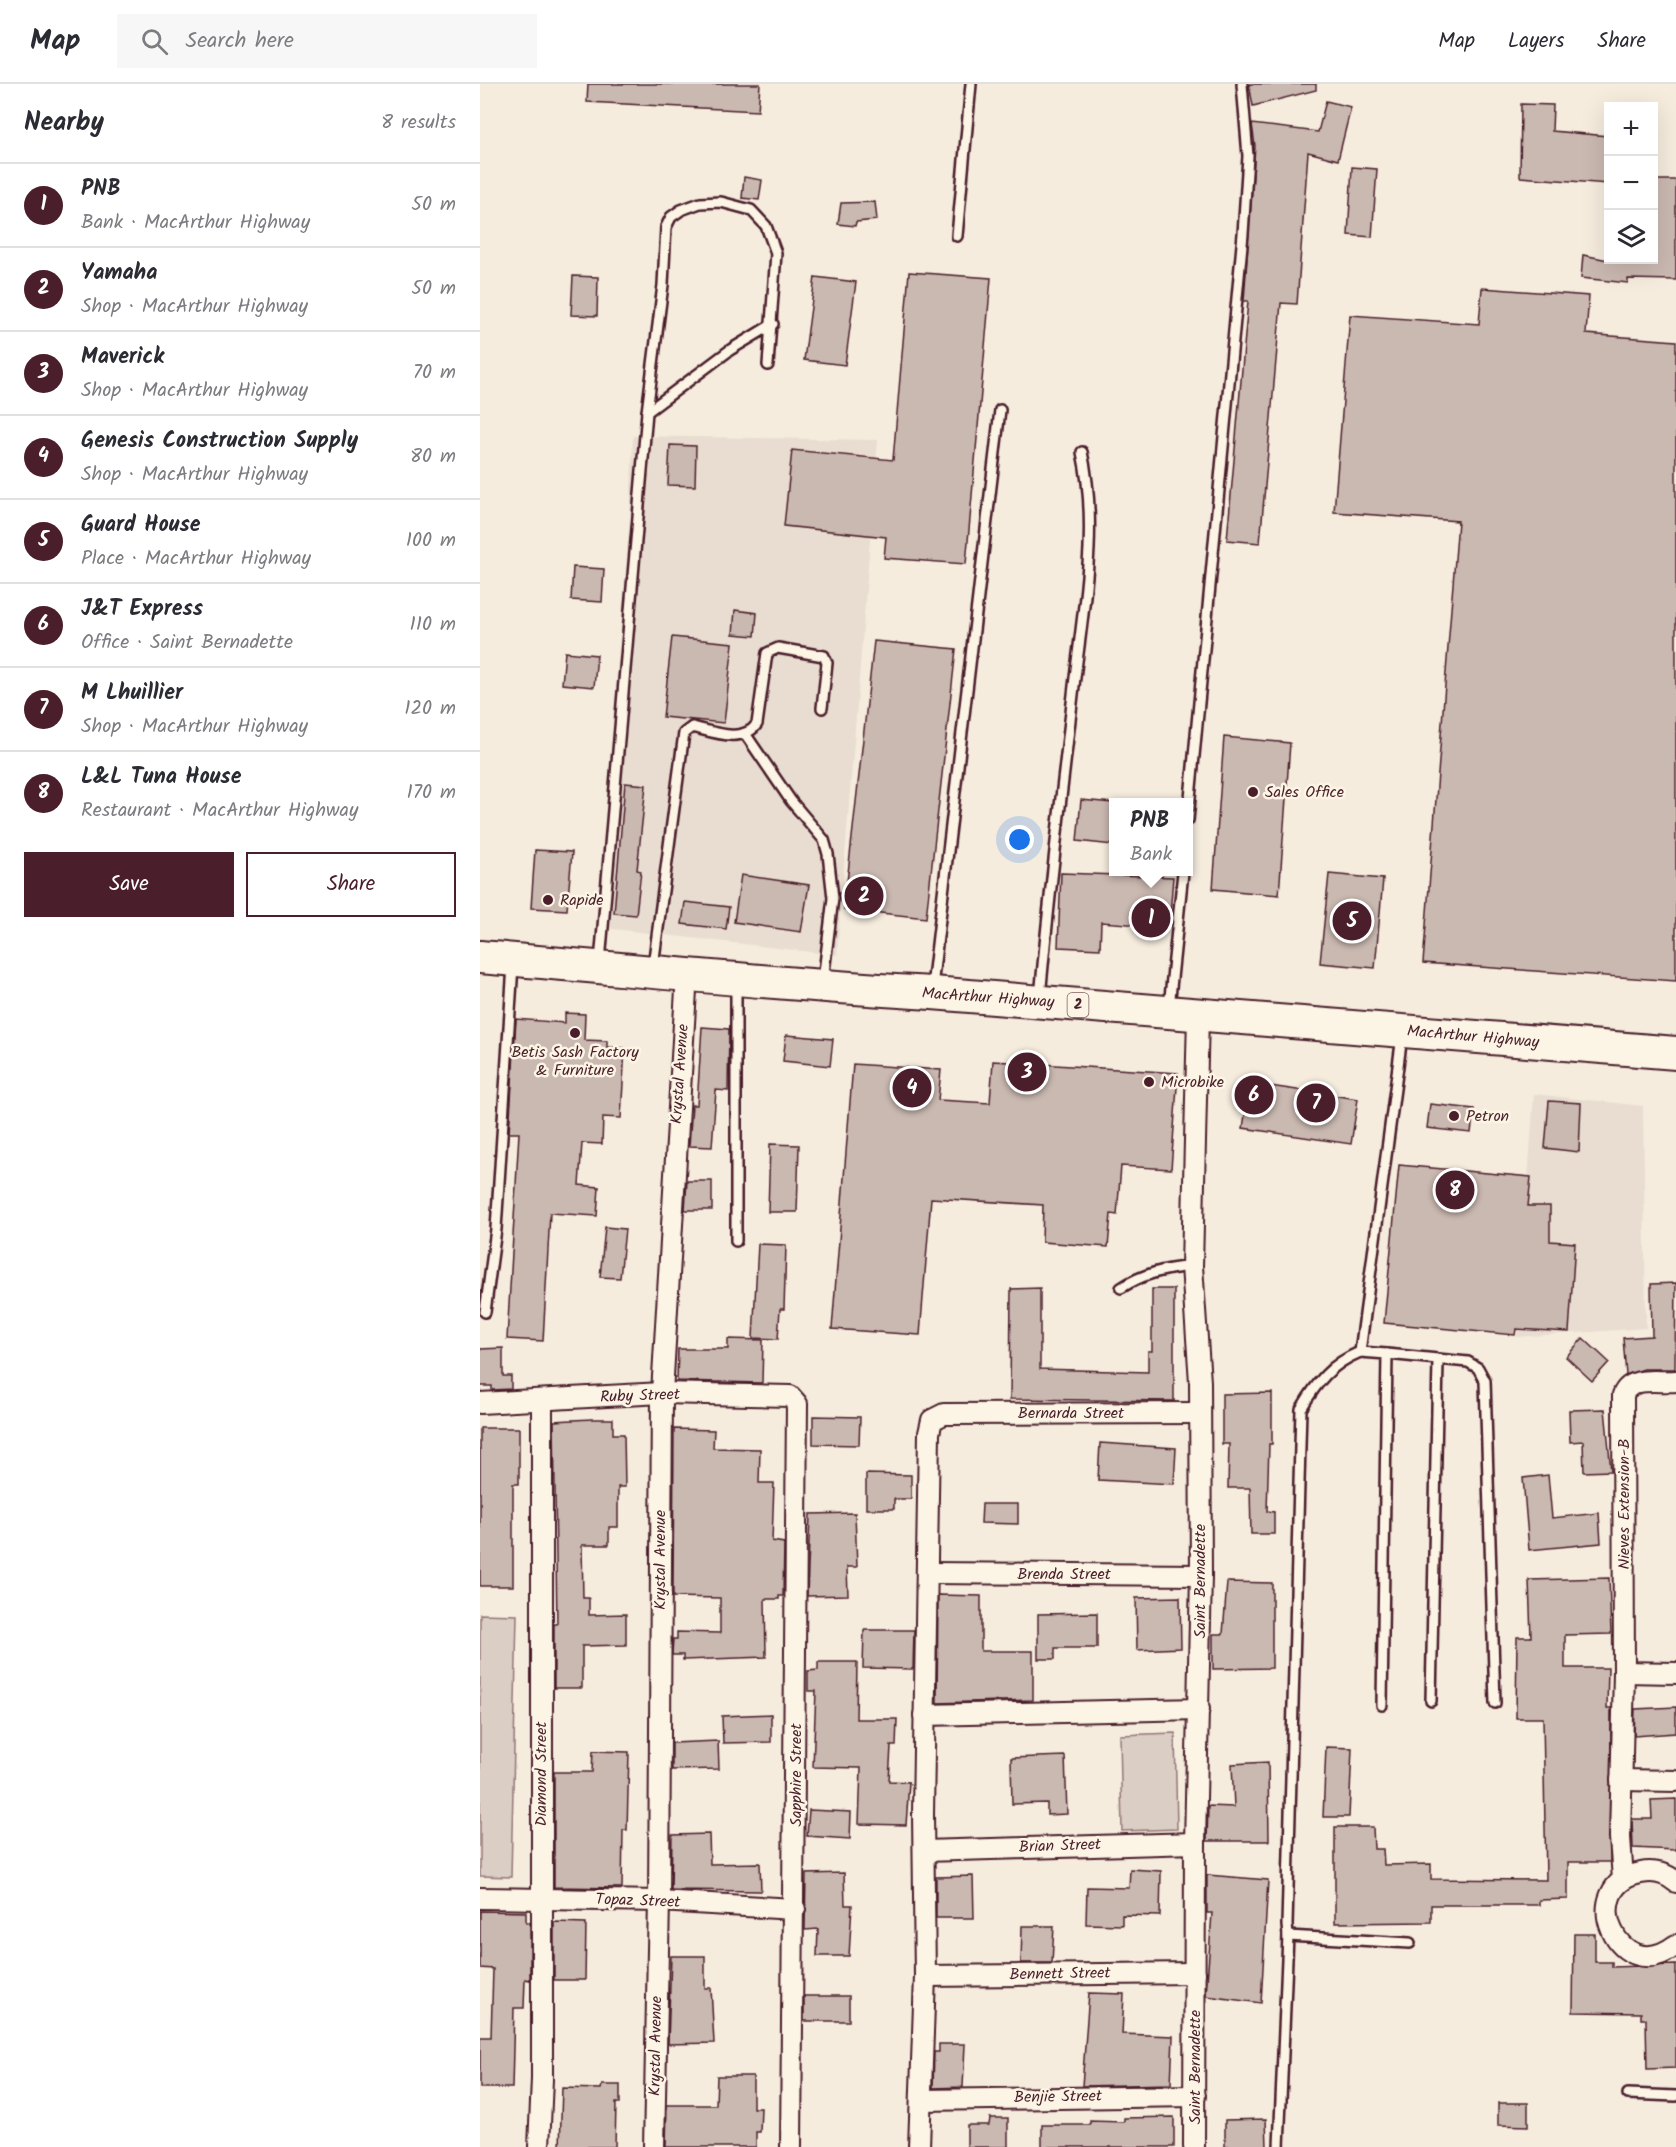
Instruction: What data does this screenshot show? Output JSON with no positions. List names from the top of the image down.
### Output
{
  "streets": {
    "highway": ["MacArthur Highway", "2"],
    "street": [
      "Krystal Avenue",
      "Ruby Street",
      "Bernarda Street",
      "Nieves Extension-B",
      "Brenda Street",
      "Saint Bernadette",
      "Diamond Street",
      "Sapphire Street",
      "Brian Street",
      "Topaz Street",
      "Bennett Street",
      "Benjie Street"
    ]
  },
  "crossings": [
    ["MacArthur Highway", "Krystal Avenue"],
    ["MacArthur Highway", "Saint Bernadette"],
    ["Krystal Avenue", "Ruby Street"],
    ["Krystal Avenue", "Topaz Street"],
    ["Ruby Street", "Diamond Street"],
    ["Ruby Street", "Sapphire Street"],
    ["Bernarda Street", "Brenda Street"],
    ["Bernarda Street", "Saint Bernadette"],
    ["Brenda Street", "Saint Bernadette"],
    ["Saint Bernadette", "Brian Street"],
    ["Saint Bernadette", "Bennett Street"],
    ["Saint Bernadette", "Benjie Street"],
    ["Diamond Street", "Topaz Street"],
    ["Sapphire Street", "Topaz Street"]
  ],
  "places": [
    "Sales Office",
    "Rapide",
    "Betis Sash Factory & Furniture",
    "Microbike",
    "Petron"
  ],
  "page": {
    "header": "Map",
    "search": "Search here",
    "nav": ["Map", "Layers", "Share"],
    "heading": ["Nearby", "8 results"],
    "map_buttons": ["+", "−"],
    "list": [
      {
        "mark": "1",
        "name": "PNB",
        "note": "Bank · MacArthur Highway",
        "value": "50 m"
      },
      {
        "mark": "2",
        "name": "Yamaha",
        "note": "Shop · MacArthur Highway",
        "value": "50 m"
      },
      {
        "mark": "3",
        "name": "Maverick",
        "note": "Shop · MacArthur Highway",
        "value": "70 m"
      },
      {
        "mark": "4",
        "name": "Genesis Construction Supply",
        "note": "Shop · MacArthur Highway",
        "value": "80 m"
      },
      {
        "mark": "5",
        "name": "Guard House",
        "note": "Place · MacArthur Highway",
        "value": "100 m"
      },
      {
        "mark": "6",
        "name": "J&T Express",
        "note": "Office · Saint Bernadette",
        "value": "110 m"
      },
      {
        "mark": "7",
        "name": "M Lhuillier",
        "note": "Shop · MacArthur Highway",
        "value": "120 m"
      },
      {
        "mark": "8",
        "name": "L&L Tuna House",
        "note": "Restaurant · MacArthur Highway",
        "value": "170 m"
      }
    ],
    "popup": ["PNB", "Bank"],
    "buttons": ["Save", "Share"],
    "pins": [
      "2",
      "1",
      "5",
      "3",
      "4",
      "6",
      "7",
      "8"
    ]
  }
}
